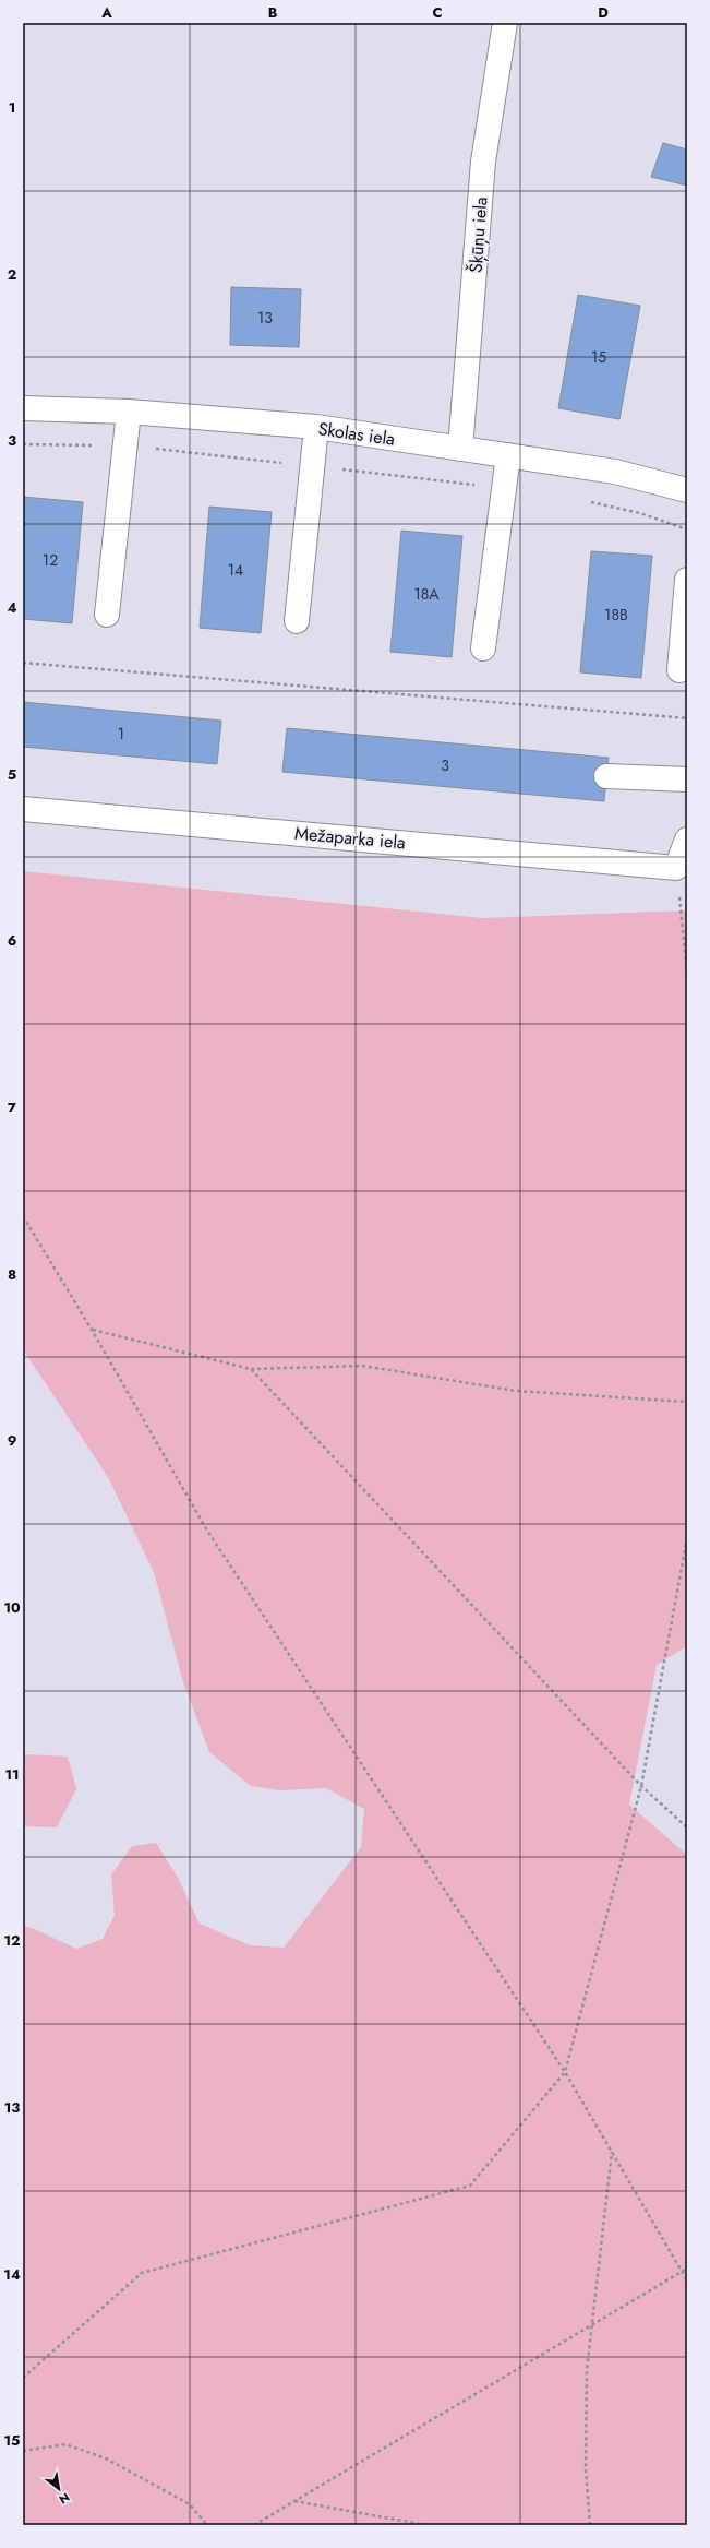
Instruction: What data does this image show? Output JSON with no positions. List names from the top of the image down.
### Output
{
  "streets": {
    "street": ["Šķūņu iela", "Skolas iela", "Mežaparka iela"]
  },
  "crossings": [
    ["Šķūņu iela", "Skolas iela"]
  ],
  "house_numbers": [
    "13",
    "15",
    "12",
    "14",
    "18A",
    "18B",
    "1",
    "3"
  ],
  "north": "bottom right",
  "grid": {
    "columns": [
      "A",
      "B",
      "C",
      "D"
    ],
    "rows": [
      "1",
      "2",
      "3",
      "4",
      "5",
      "6",
      "7",
      "8",
      "9",
      "10",
      "11",
      "12",
      "13",
      "14",
      "15"
    ]
  }
}
